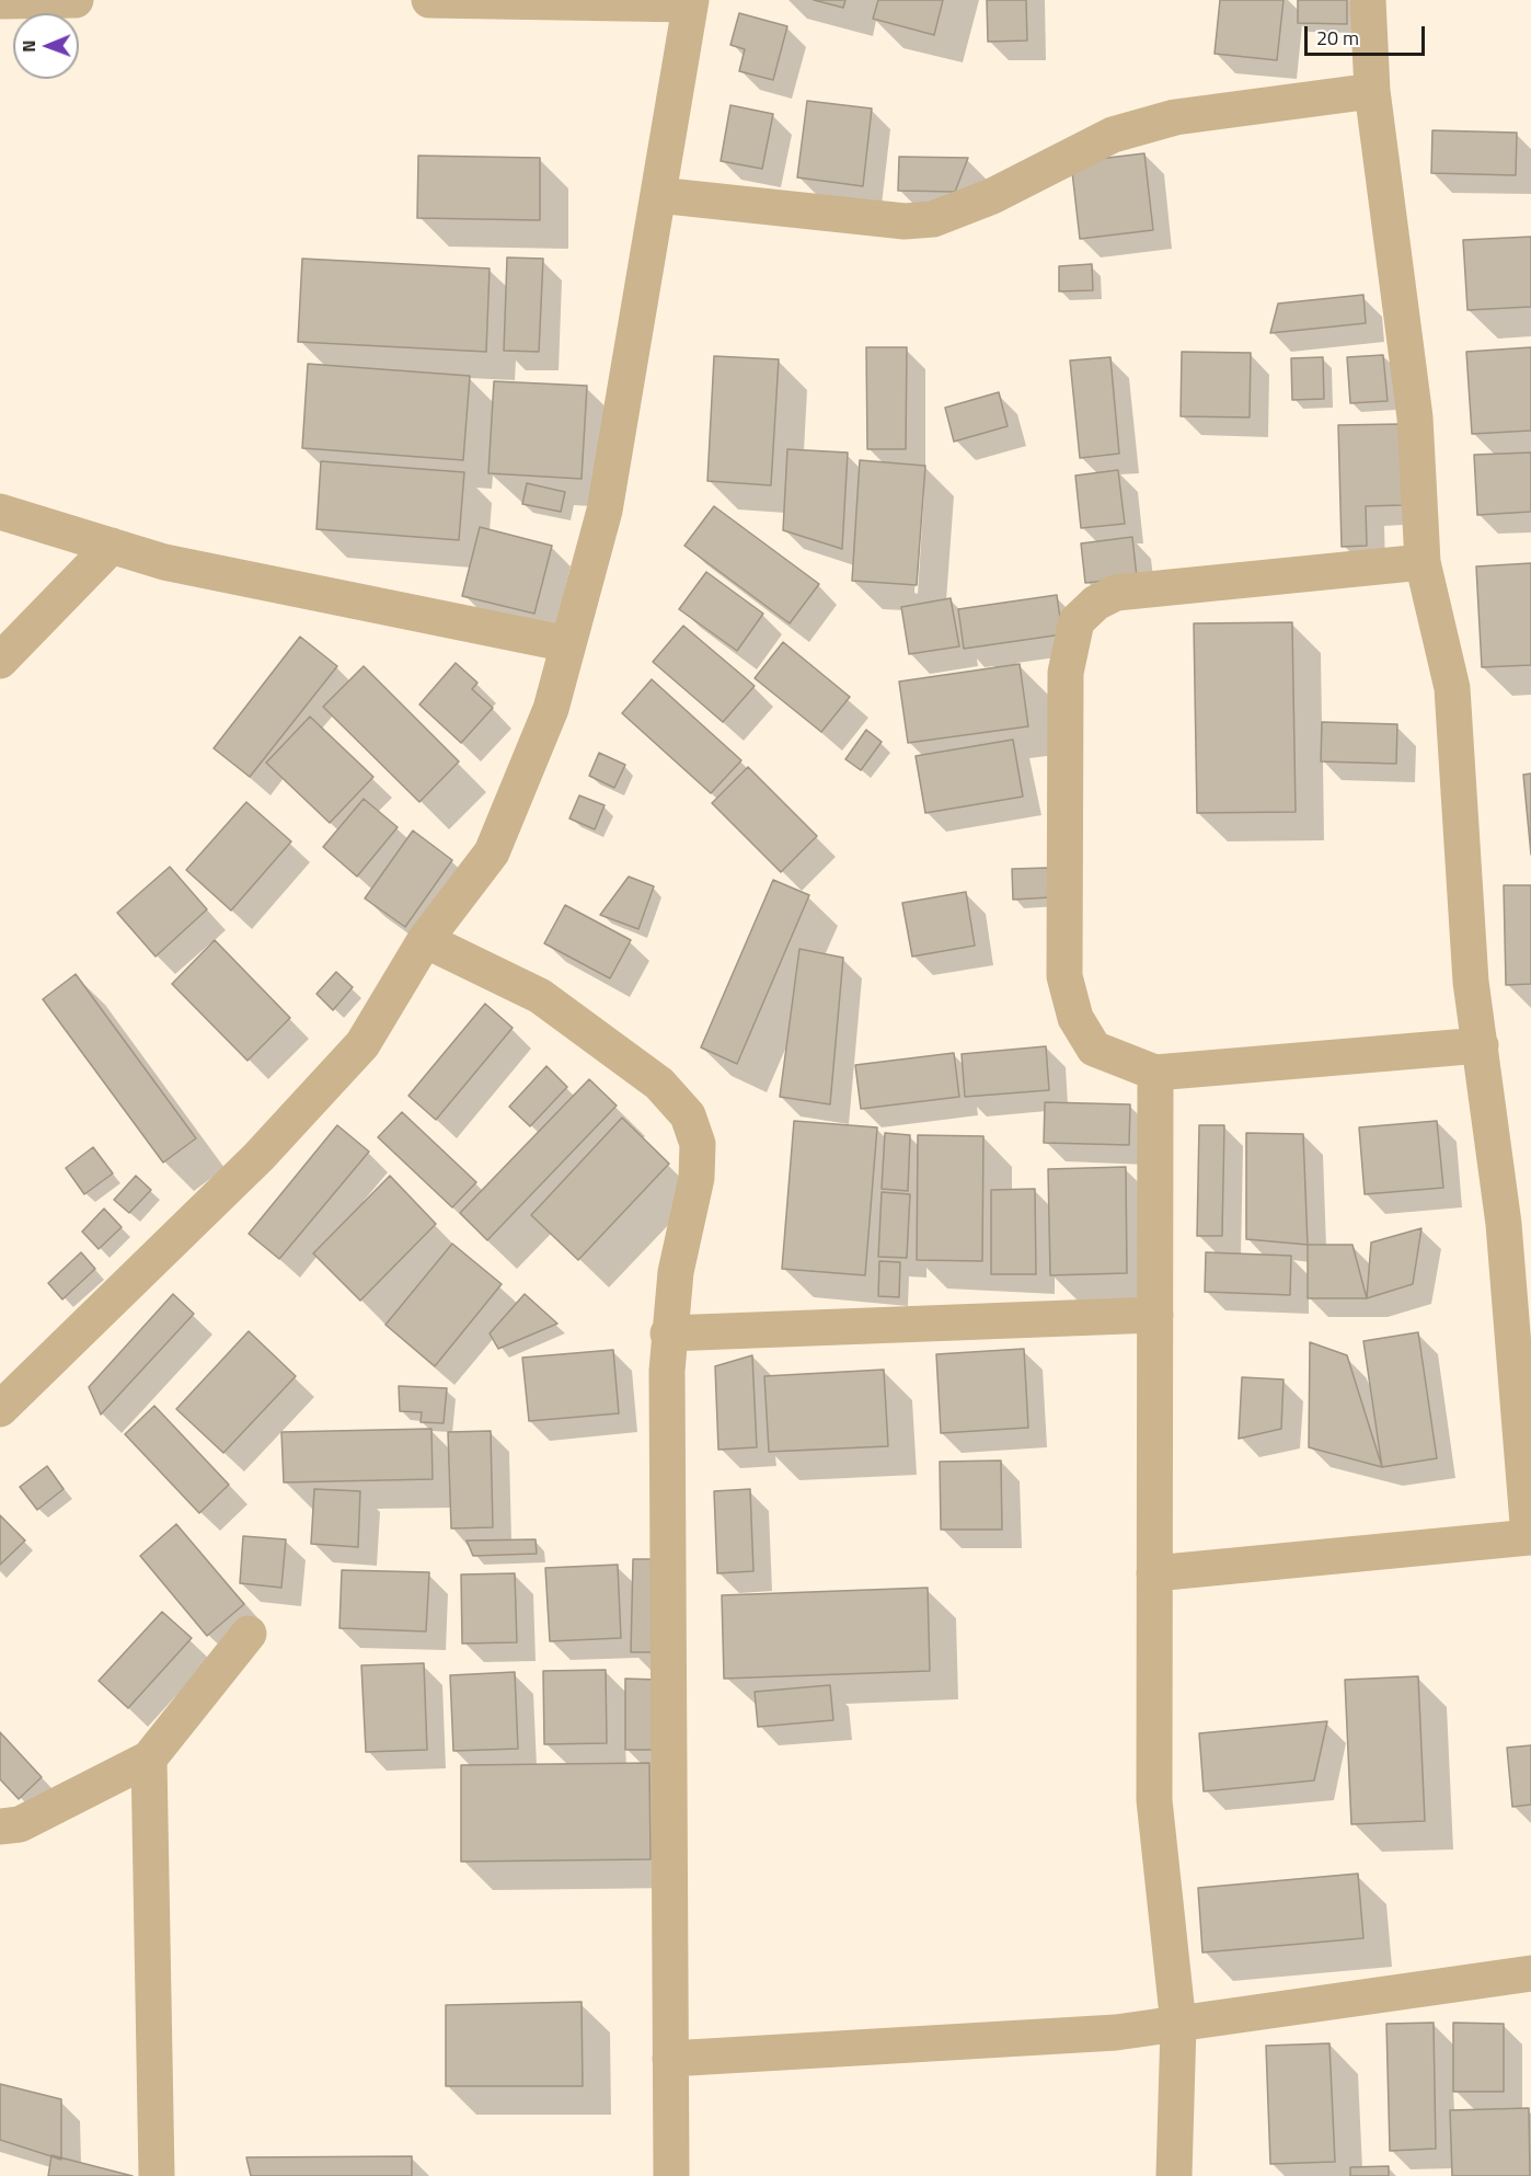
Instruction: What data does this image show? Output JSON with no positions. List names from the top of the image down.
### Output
{
  "scale_bar": "20 m",
  "north": "left"
}
